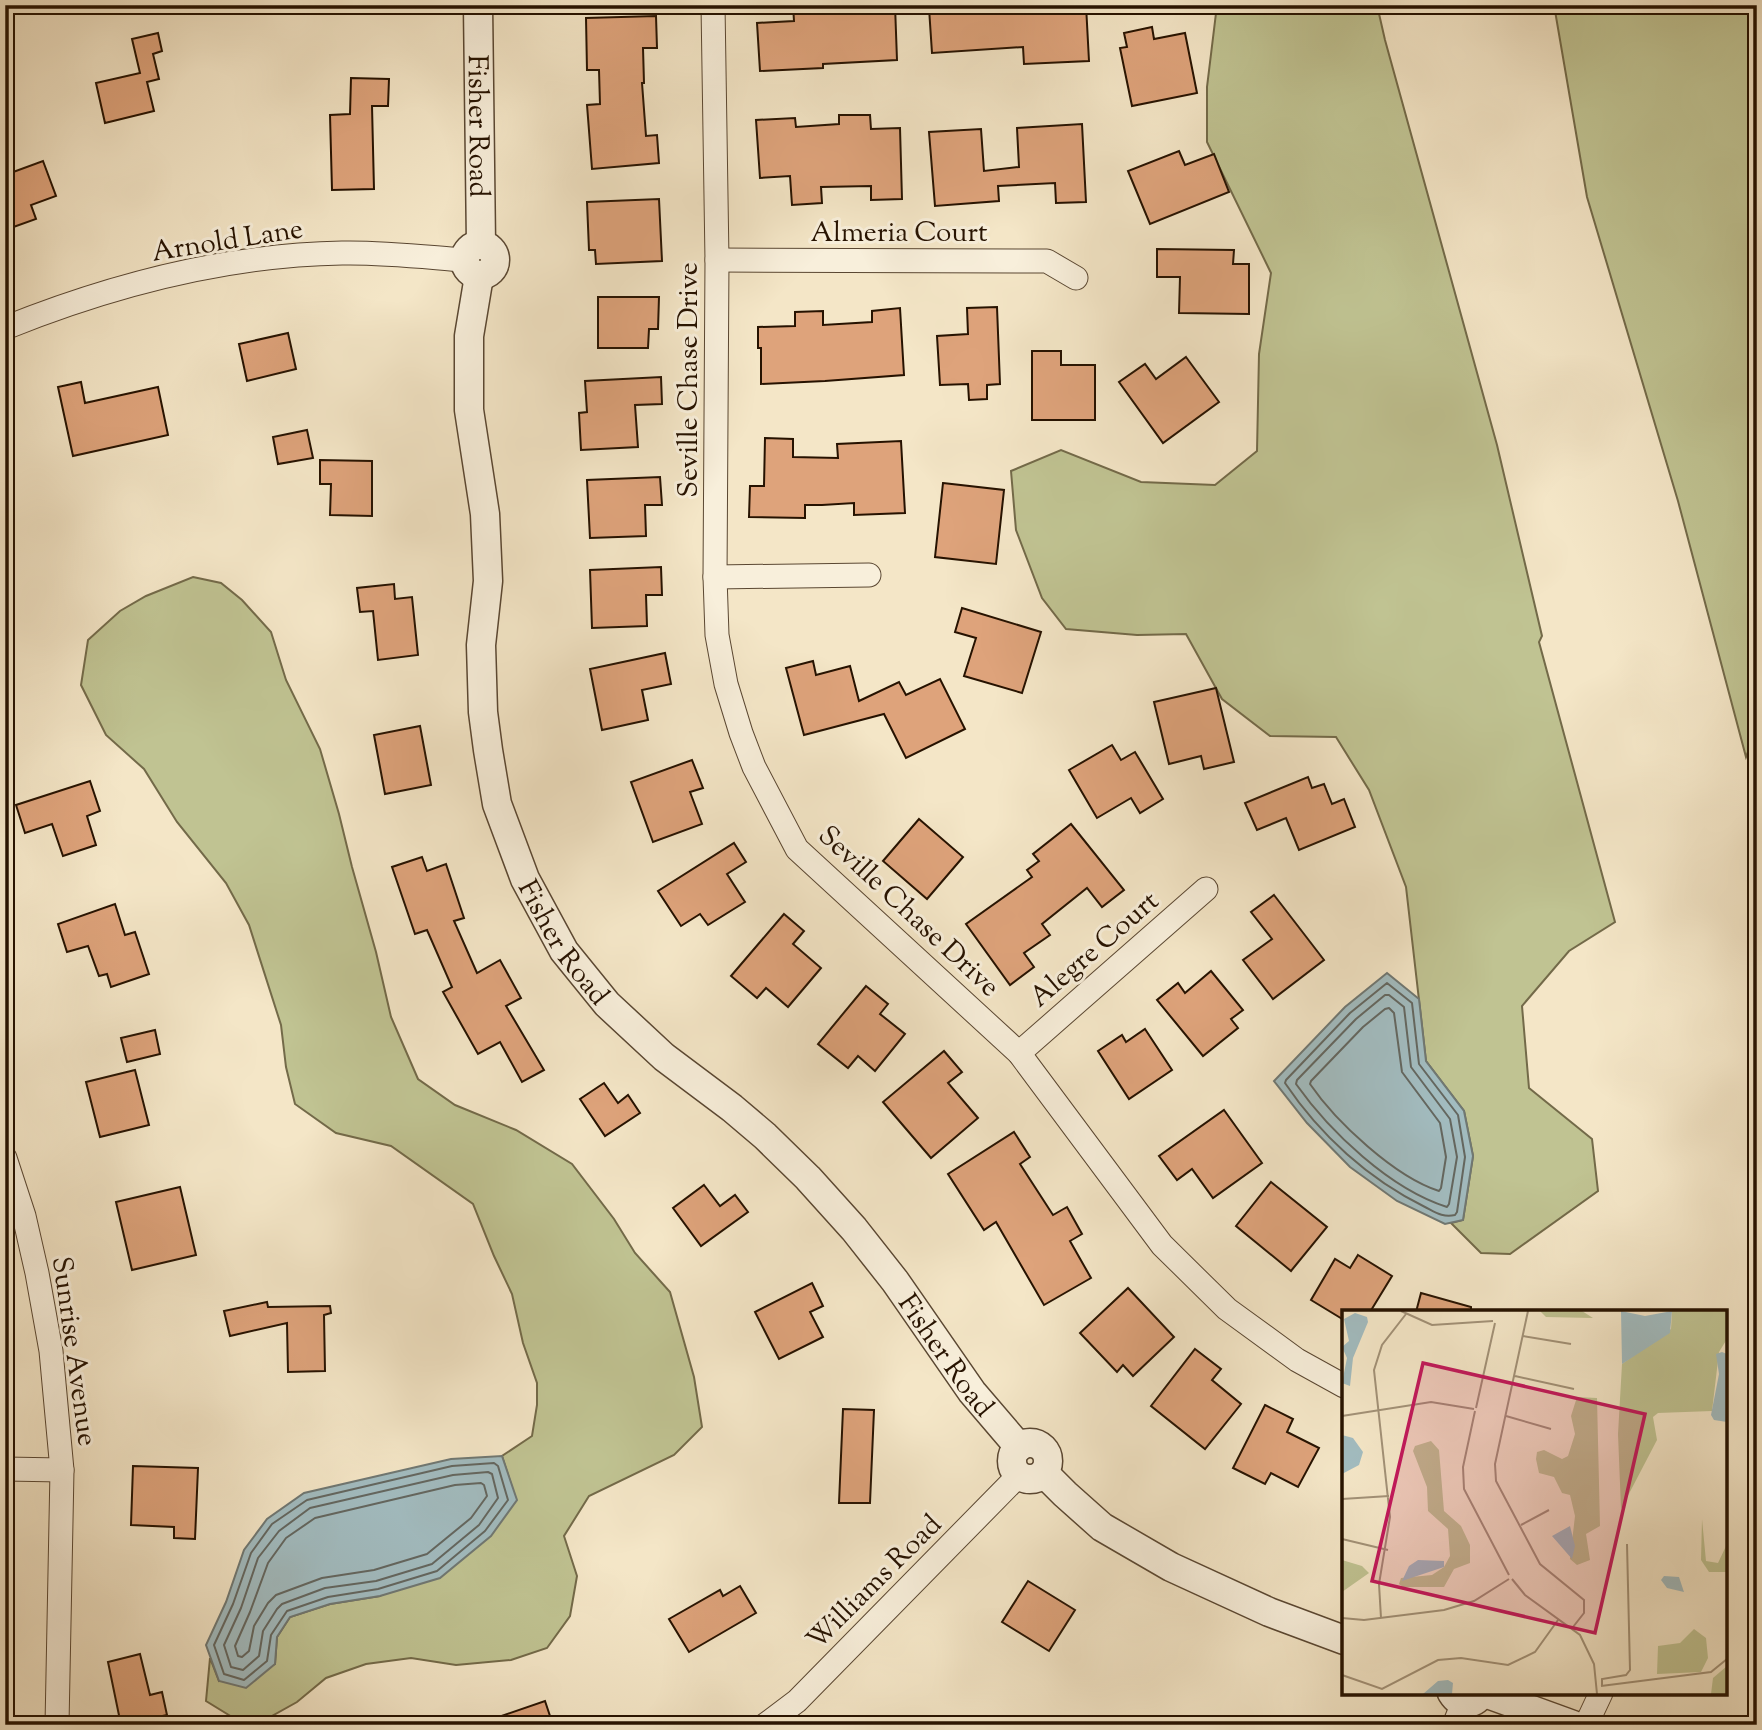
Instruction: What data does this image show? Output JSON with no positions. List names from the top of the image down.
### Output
{
  "streets": {
    "street": [
      "Fisher Road",
      "Almeria Court",
      "Arnold Lane",
      "Seville Chase Drive",
      "Alegre Court",
      "Sunrise Avenue",
      "Williams Road"
    ]
  },
  "crossings": [
    ["Fisher Road", "Arnold Lane"],
    ["Fisher Road", "Williams Road"],
    ["Almeria Court", "Seville Chase Drive"],
    ["Seville Chase Drive", "Alegre Court"]
  ]
}
